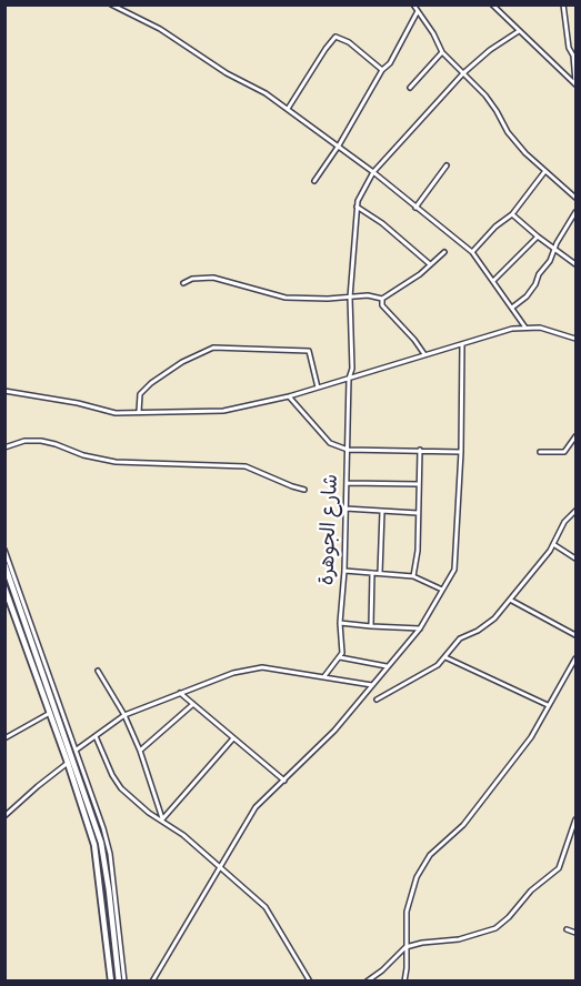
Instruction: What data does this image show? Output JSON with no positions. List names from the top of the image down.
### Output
{
  "streets": {
    "street": ["شارع الجوهرة"]
  }
}
